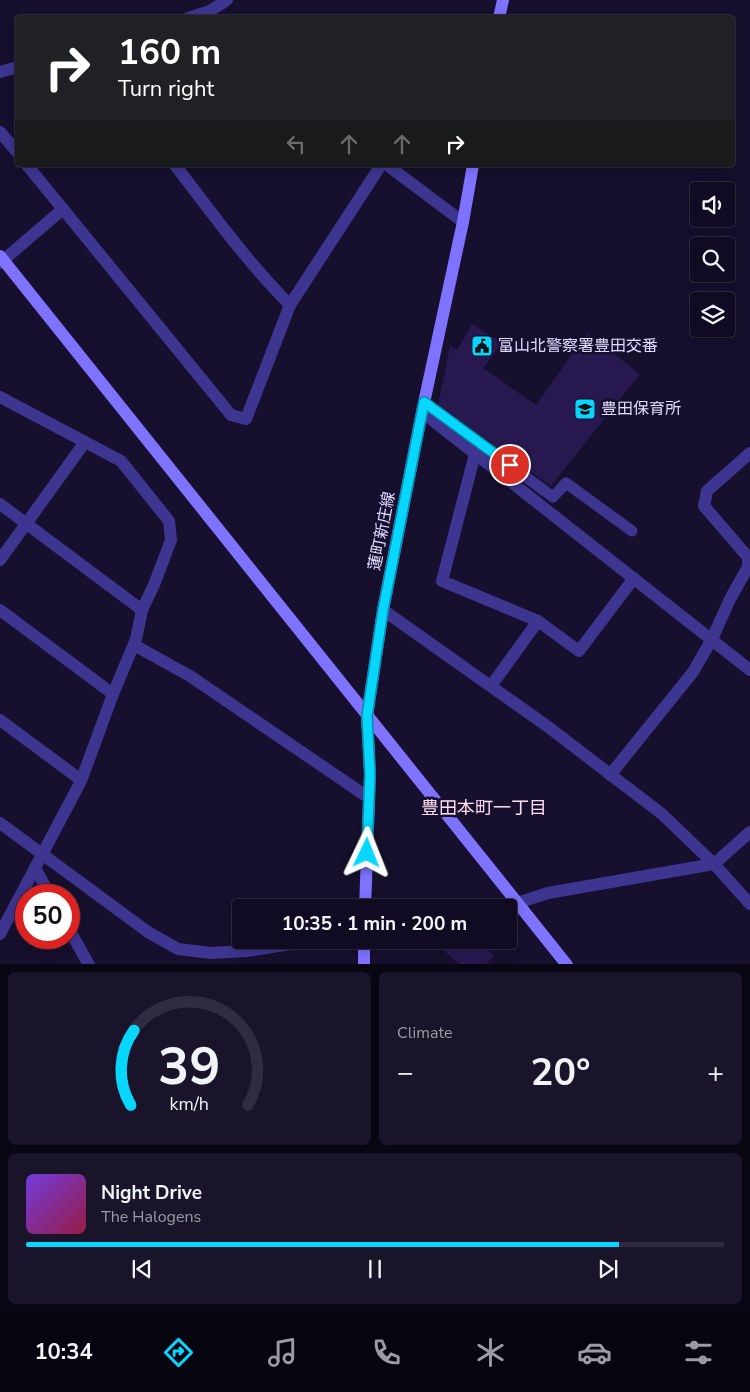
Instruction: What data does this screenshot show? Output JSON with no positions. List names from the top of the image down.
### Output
{
  "streets": {
    "street": ["蓮町新庄線"]
  },
  "districts": ["豊田本町一丁目"],
  "places": {
    "public building": ["富山北警察署豊田交番"],
    "school or university": ["豊田保育所"]
  },
  "page": {
    "turn": ["160 m", "Turn right"],
    "limit": "50",
    "trip": "10:35 · 1 min · 200 m",
    "tile": "Climate",
    "heat": ["−", "20°", "+"],
    "song": ["Night Drive", "The Halogens"],
    "tabs": "10:34",
    "gauge": ["39", "km/h"]
  }
}
